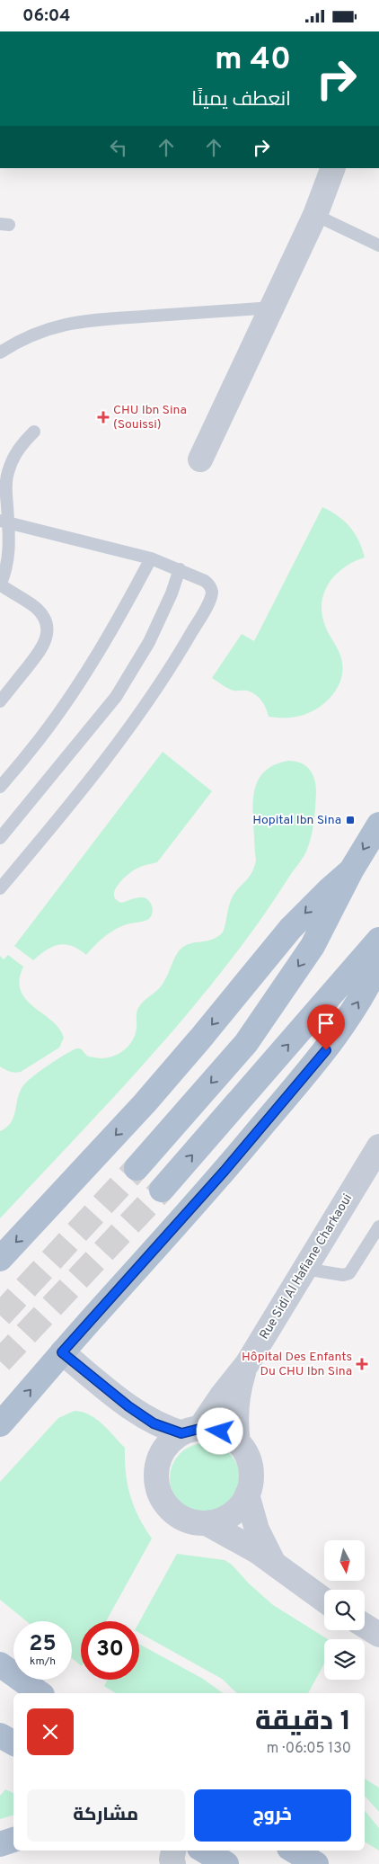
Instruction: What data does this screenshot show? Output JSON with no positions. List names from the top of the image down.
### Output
{
  "streets": {
    "street": ["Rue Sidi Al Hafiane Charkaoui"]
  },
  "places": {
    "health": ["CHU Ibn Sina (Souissi)", "Hôpital Des Enfants Du CHU Ibn Sina"],
    "transit": ["Hopital Ibn Sina"]
  },
  "north": "bottom",
  "page": {
    "status": "06:04",
    "turn": ["40 m", "انعطف يمينًا"],
    "speed": "25 km/h",
    "limit": "30",
    "heading": ["1 دقيقة", "130 m · 06:05"],
    "buttons": ["خروج", "مشاركة"]
  }
}
